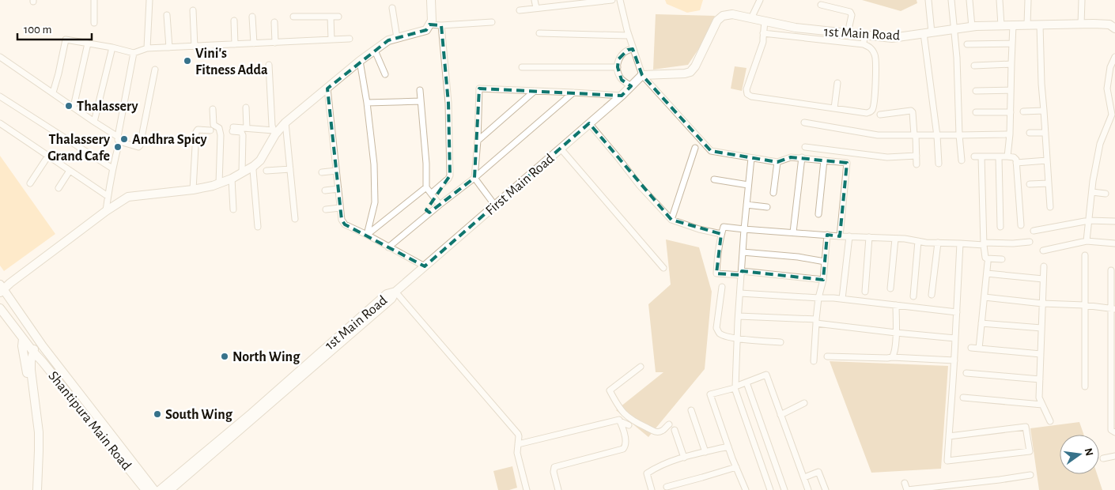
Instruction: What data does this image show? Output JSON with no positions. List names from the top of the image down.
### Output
{
  "streets": {
    "street": ["1st Main Road", "First Main Road", "Shantipura Main Road"]
  },
  "crossings": [
    ["1st Main Road", "First Main Road"]
  ],
  "places": [
    "Vini's Fitness Adda",
    "Thalassery",
    "Andhra Spicy",
    "Thalassery Grand Cafe",
    "North Wing",
    "South Wing"
  ],
  "scale_bar": "100 m",
  "north": "right"
}
